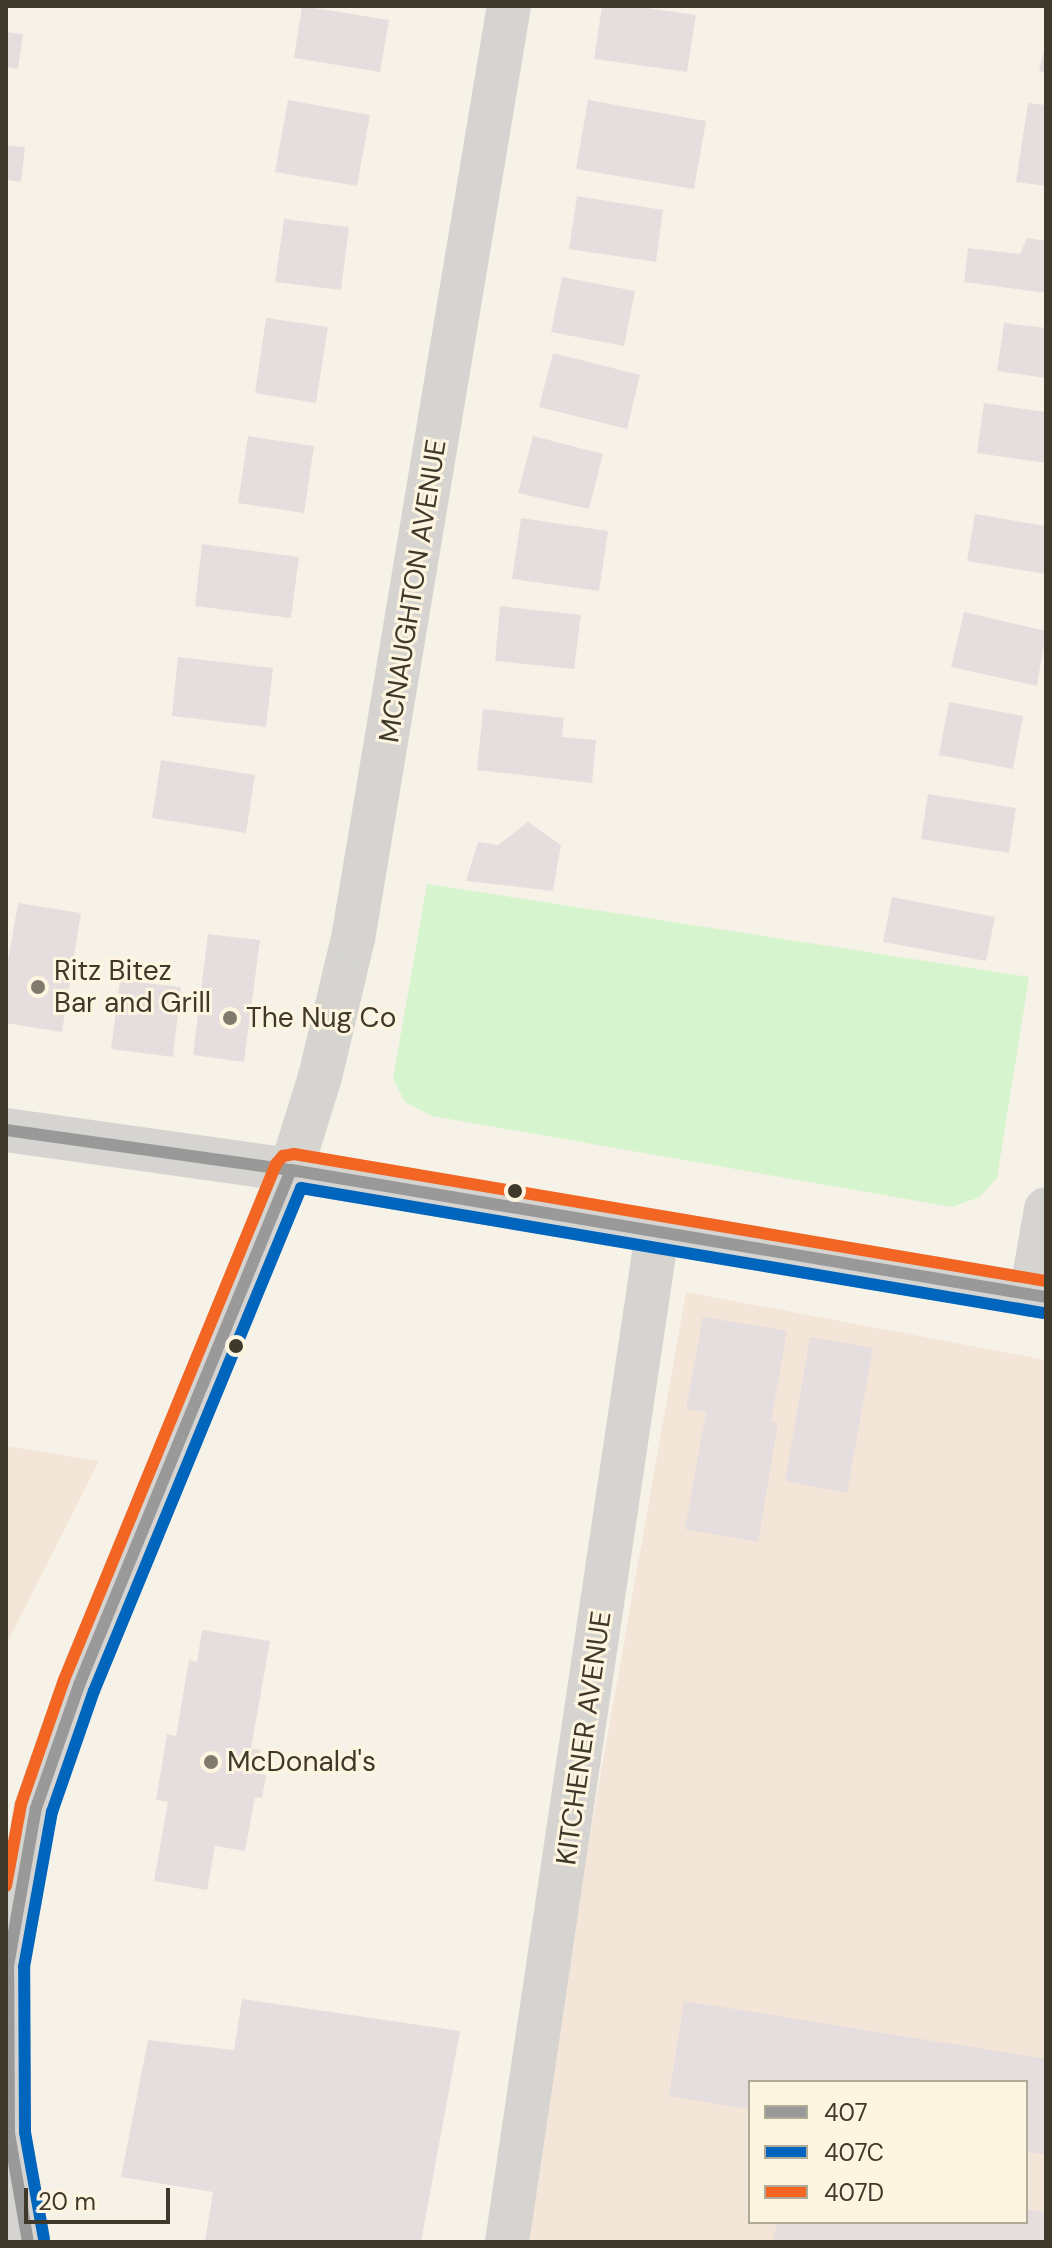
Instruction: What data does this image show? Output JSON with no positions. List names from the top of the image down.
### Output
{
  "streets": {
    "main road": ["MCNAUGHTON AVENUE", "KITCHENER AVENUE"]
  },
  "places": ["Ritz Bitez Bar and Grill", "The Nug Co", "McDonald's"],
  "lines": ["transit line 407", "transit line 407D", "transit line 407C"],
  "legend": ["407", "407C", "407D"],
  "scale_bar": "20 m"
}
